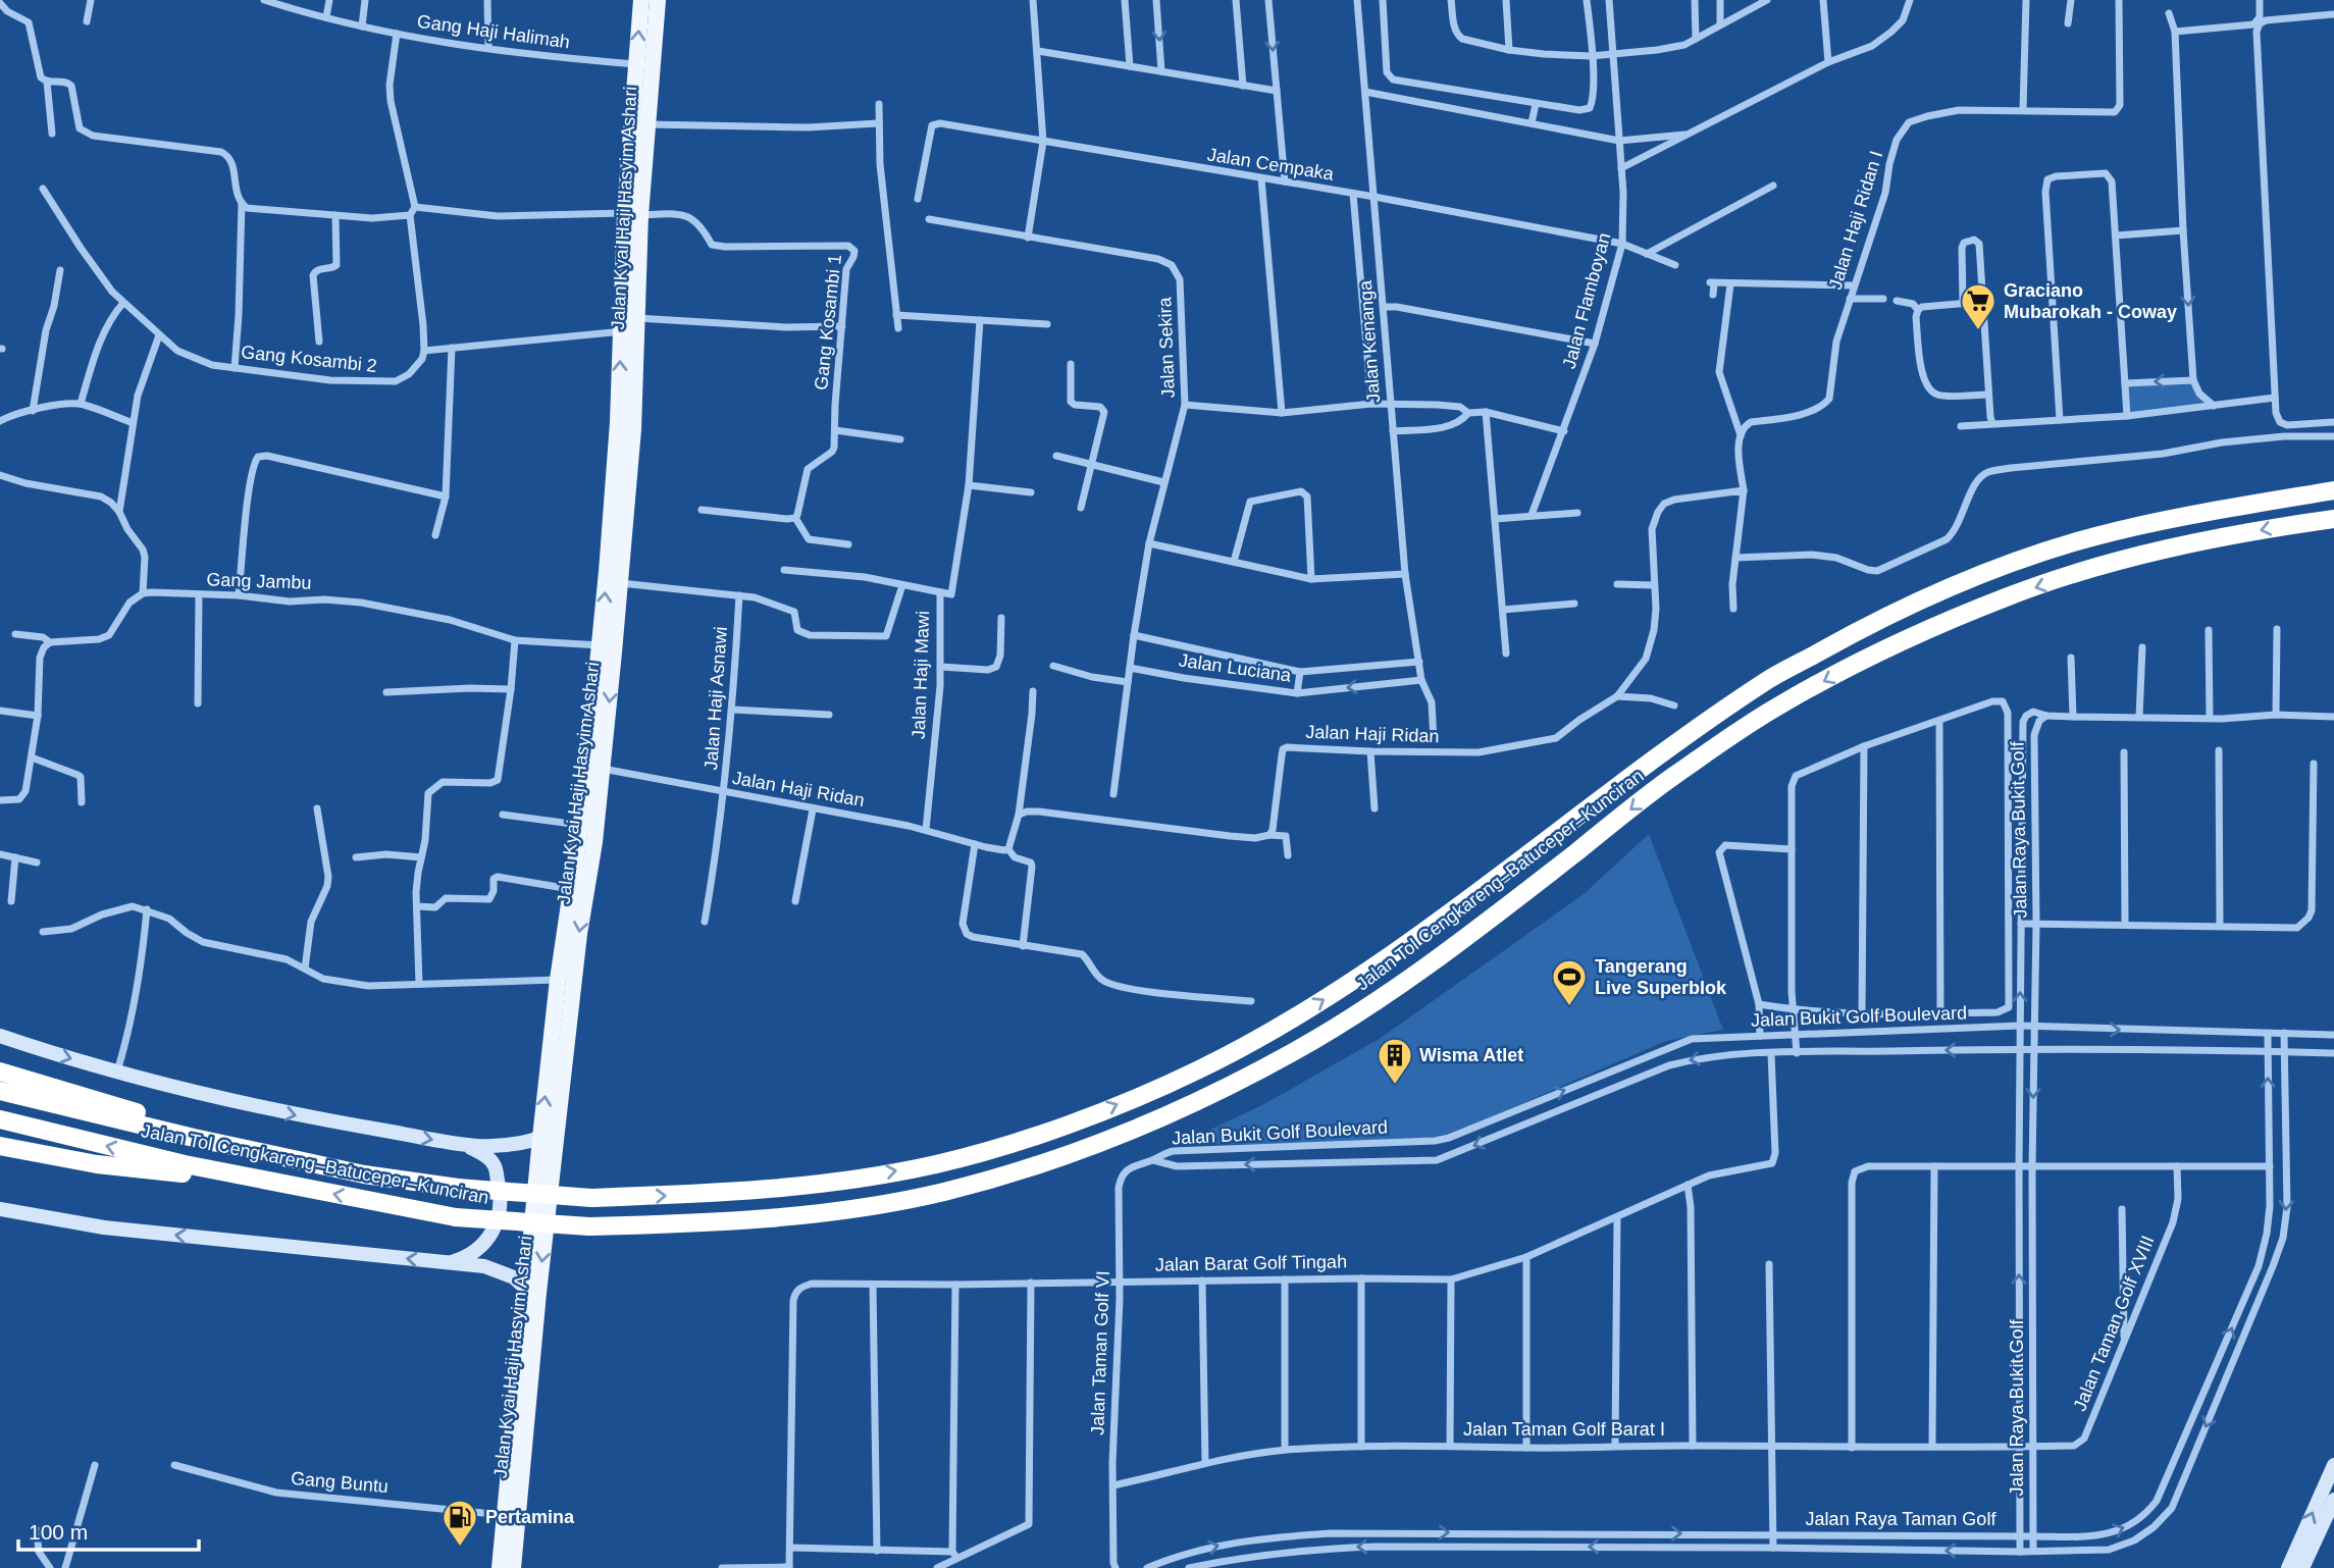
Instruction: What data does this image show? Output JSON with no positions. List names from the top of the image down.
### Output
{
  "streets": {
    "highway": ["Jalan Tol Cengkareng–Batuceper–Kunciran"],
    "main road": ["Jalan Kyai Haji Hasyim Ashari"],
    "street": [
      "Gang Haji Halimah",
      "Jalan Cempaka",
      "Jalan Haji Ridan I",
      "Jalan Flamboyan",
      "Gang Kosambi 1",
      "Jalan Kenanga",
      "Jalan Sekira",
      "Gang Kosambi 2",
      "Gang Jambu",
      "Jalan Luciana",
      "Jalan Haji Mawi",
      "Jalan Haji Asnawi",
      "Jalan Haji Ridan",
      "Jalan Raya Bukit Golf",
      "Jalan Bukit Golf Boulevard",
      "Jalan Barat Golf Tingah",
      "Jalan Taman Golf XVIII",
      "Jalan Taman Golf VI",
      "Jalan Taman Golf Barat I",
      "Gang Buntu",
      "Jalan Raya Taman Golf"
    ]
  },
  "crossings": [
    ["Gang Haji Halimah", "Jalan Kyai Haji Hasyim Ashari"],
    ["Jalan Cempaka", "Jalan Flamboyan"],
    ["Jalan Cempaka", "Jalan Kenanga"],
    ["Jalan Kyai Haji Hasyim Ashari", "Gang Kosambi 1"],
    ["Jalan Kyai Haji Hasyim Ashari", "Gang Jambu"],
    ["Jalan Kyai Haji Hasyim Ashari", "Jalan Haji Ridan"],
    ["Jalan Kyai Haji Hasyim Ashari", "Gang Buntu"],
    ["Jalan Kenanga", "Jalan Luciana"],
    ["Jalan Sekira", "Jalan Luciana"],
    ["Jalan Haji Mawi", "Jalan Haji Ridan"],
    ["Jalan Haji Asnawi", "Jalan Haji Ridan"],
    ["Jalan Raya Bukit Golf", "Jalan Bukit Golf Boulevard"],
    ["Jalan Raya Bukit Golf", "Jalan Taman Golf XVIII"],
    ["Jalan Raya Bukit Golf", "Jalan Taman Golf Barat I"],
    ["Jalan Raya Bukit Golf", "Jalan Raya Taman Golf"],
    ["Jalan Bukit Golf Boulevard", "Jalan Barat Golf Tingah"],
    ["Jalan Bukit Golf Boulevard", "Jalan Taman Golf VI"],
    ["Jalan Bukit Golf Boulevard", "Jalan Raya Taman Golf"],
    ["Jalan Barat Golf Tingah", "Jalan Taman Golf VI"],
    ["Jalan Taman Golf XVIII", "Jalan Taman Golf Barat I"],
    ["Jalan Taman Golf VI", "Jalan Taman Golf Barat I"]
  ],
  "places": {
    "supermarket": ["Graciano Mubarokah - Coway"],
    "sports": ["Tangerang Live Superblok"],
    "building": ["Wisma Atlet"],
    "fuel station": ["Pertamina"]
  },
  "scale_bar": "100 m"
}
